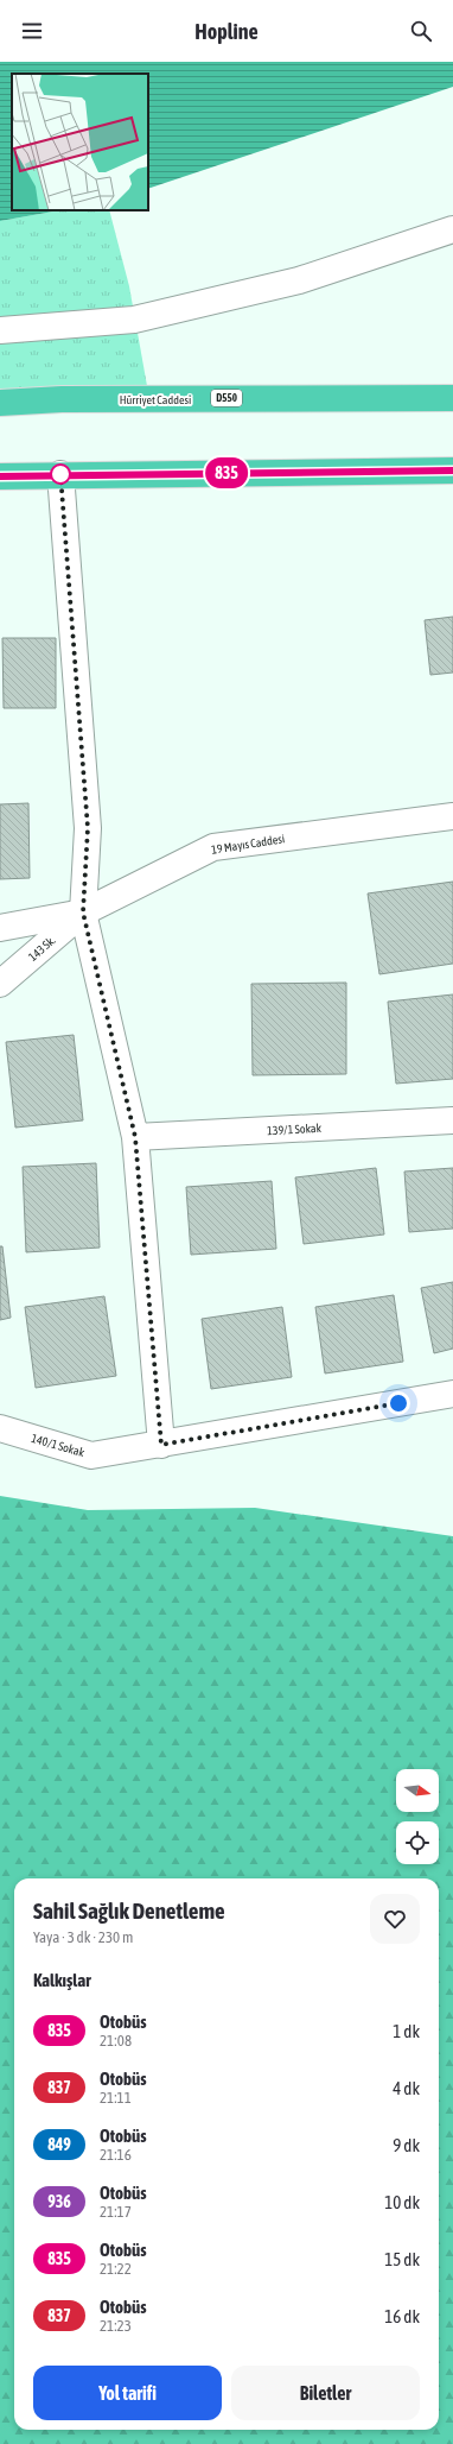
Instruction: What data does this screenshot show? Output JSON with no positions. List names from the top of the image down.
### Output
{
  "streets": {
    "highway": ["D550", "Hürriyet Caddesi"],
    "street": [
      "19 Mayıs Caddesi",
      "143 Sk.",
      "139/1 Sokak",
      "140/1 Sokak"
    ]
  },
  "crossings": [
    ["19 Mayıs Caddesi", "143 Sk."]
  ],
  "lines": ["bus line 835"],
  "north": "right",
  "page": {
    "header": "Hopline",
    "on_map": "835",
    "heading": [
      ["Sahil Sağlık Denetleme", "Yaya · 3 dk · 230 m"],
      "Kalkışlar"
    ],
    "list": [
      {
        "mark": "835",
        "name": "Otobüs",
        "note": "21:08",
        "value": "1 dk"
      },
      {
        "mark": "837",
        "name": "Otobüs",
        "note": "21:11",
        "value": "4 dk"
      },
      {
        "mark": "849",
        "name": "Otobüs",
        "note": "21:16",
        "value": "9 dk"
      },
      {
        "mark": "936",
        "name": "Otobüs",
        "note": "21:17",
        "value": "10 dk"
      },
      {
        "mark": "835",
        "name": "Otobüs",
        "note": "21:22",
        "value": "15 dk"
      },
      {
        "mark": "837",
        "name": "Otobüs",
        "note": "21:23",
        "value": "16 dk"
      }
    ],
    "buttons": ["Yol tarifi", "Biletler"]
  }
}
